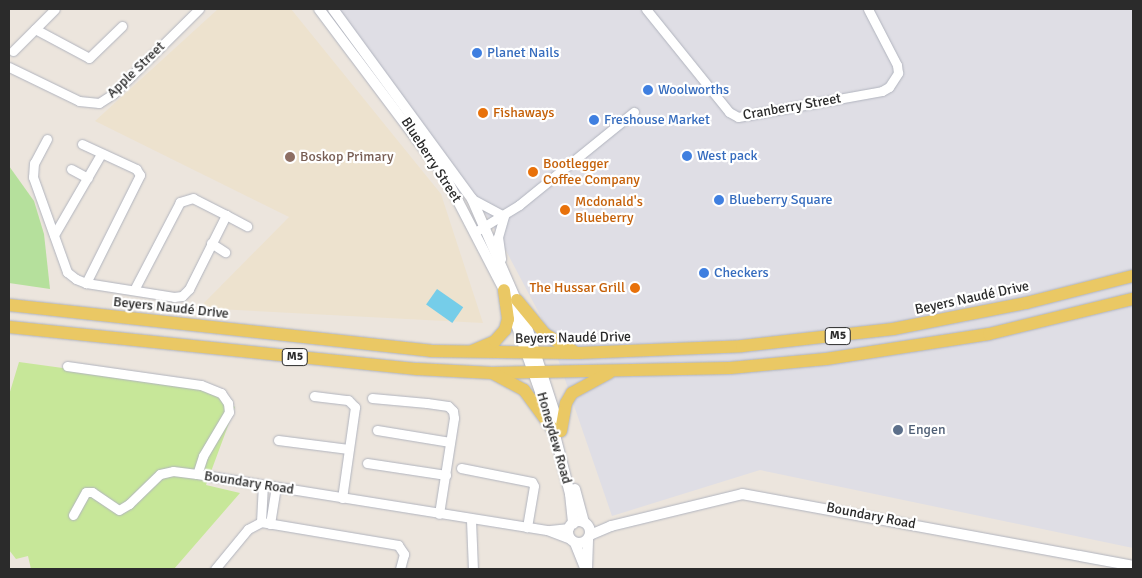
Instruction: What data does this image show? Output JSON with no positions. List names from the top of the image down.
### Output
{
  "streets": {
    "main road": ["Beyers Naudé Drive", "M5"],
    "street": [
      "Apple Street",
      "Cranberry Street",
      "Blueberry Street",
      "Honeydew Road",
      "Boundary Road"
    ]
  },
  "crossings": [
    ["Blueberry Street", "Beyers Naudé Drive"],
    ["Blueberry Street", "Honeydew Road"],
    ["Beyers Naudé Drive", "Honeydew Road"],
    ["M5", "Honeydew Road"],
    ["Honeydew Road", "Boundary Road"]
  ],
  "places": [
    "Planet Nails",
    "Woolworths",
    "Fishaways",
    "Freshouse Market",
    "West pack",
    "Boskop Primary",
    "Bootlegger Coffee Company",
    "Blueberry Square",
    "Mcdonald's Blueberry",
    "Checkers",
    "The Hussar Grill",
    "Engen"
  ]
}
